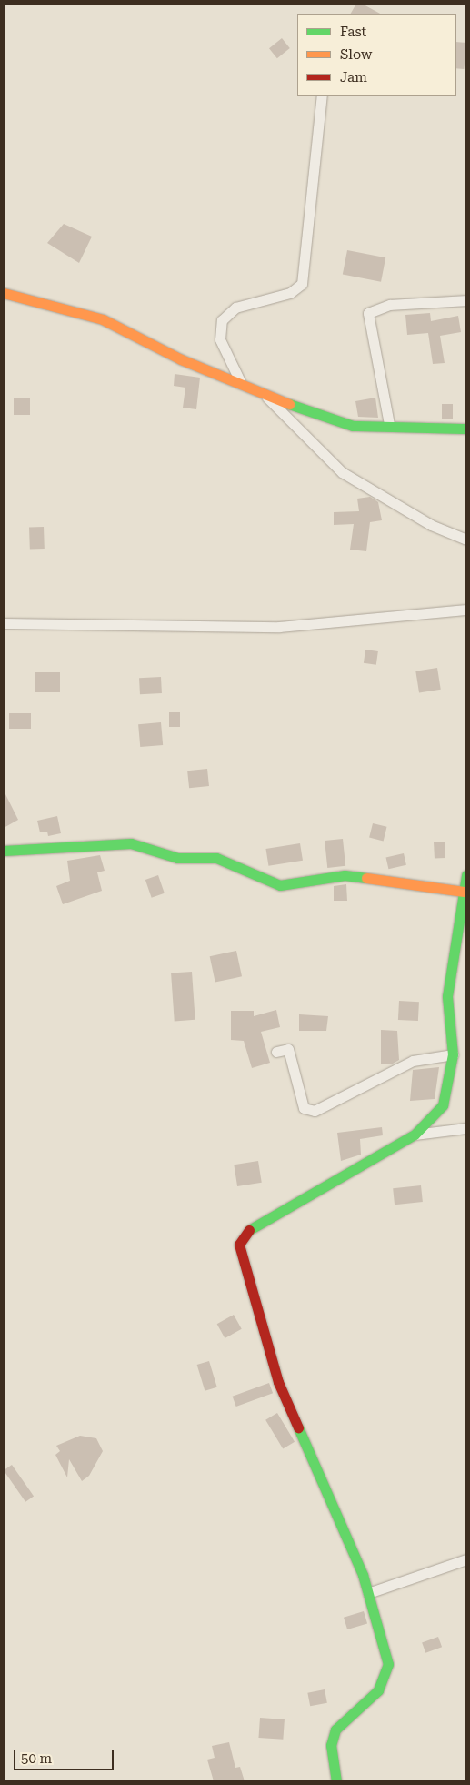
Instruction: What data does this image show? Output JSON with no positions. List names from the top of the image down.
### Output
{
  "legend": ["Fast", "Slow", "Jam"],
  "scale_bar": "50 m"
}
